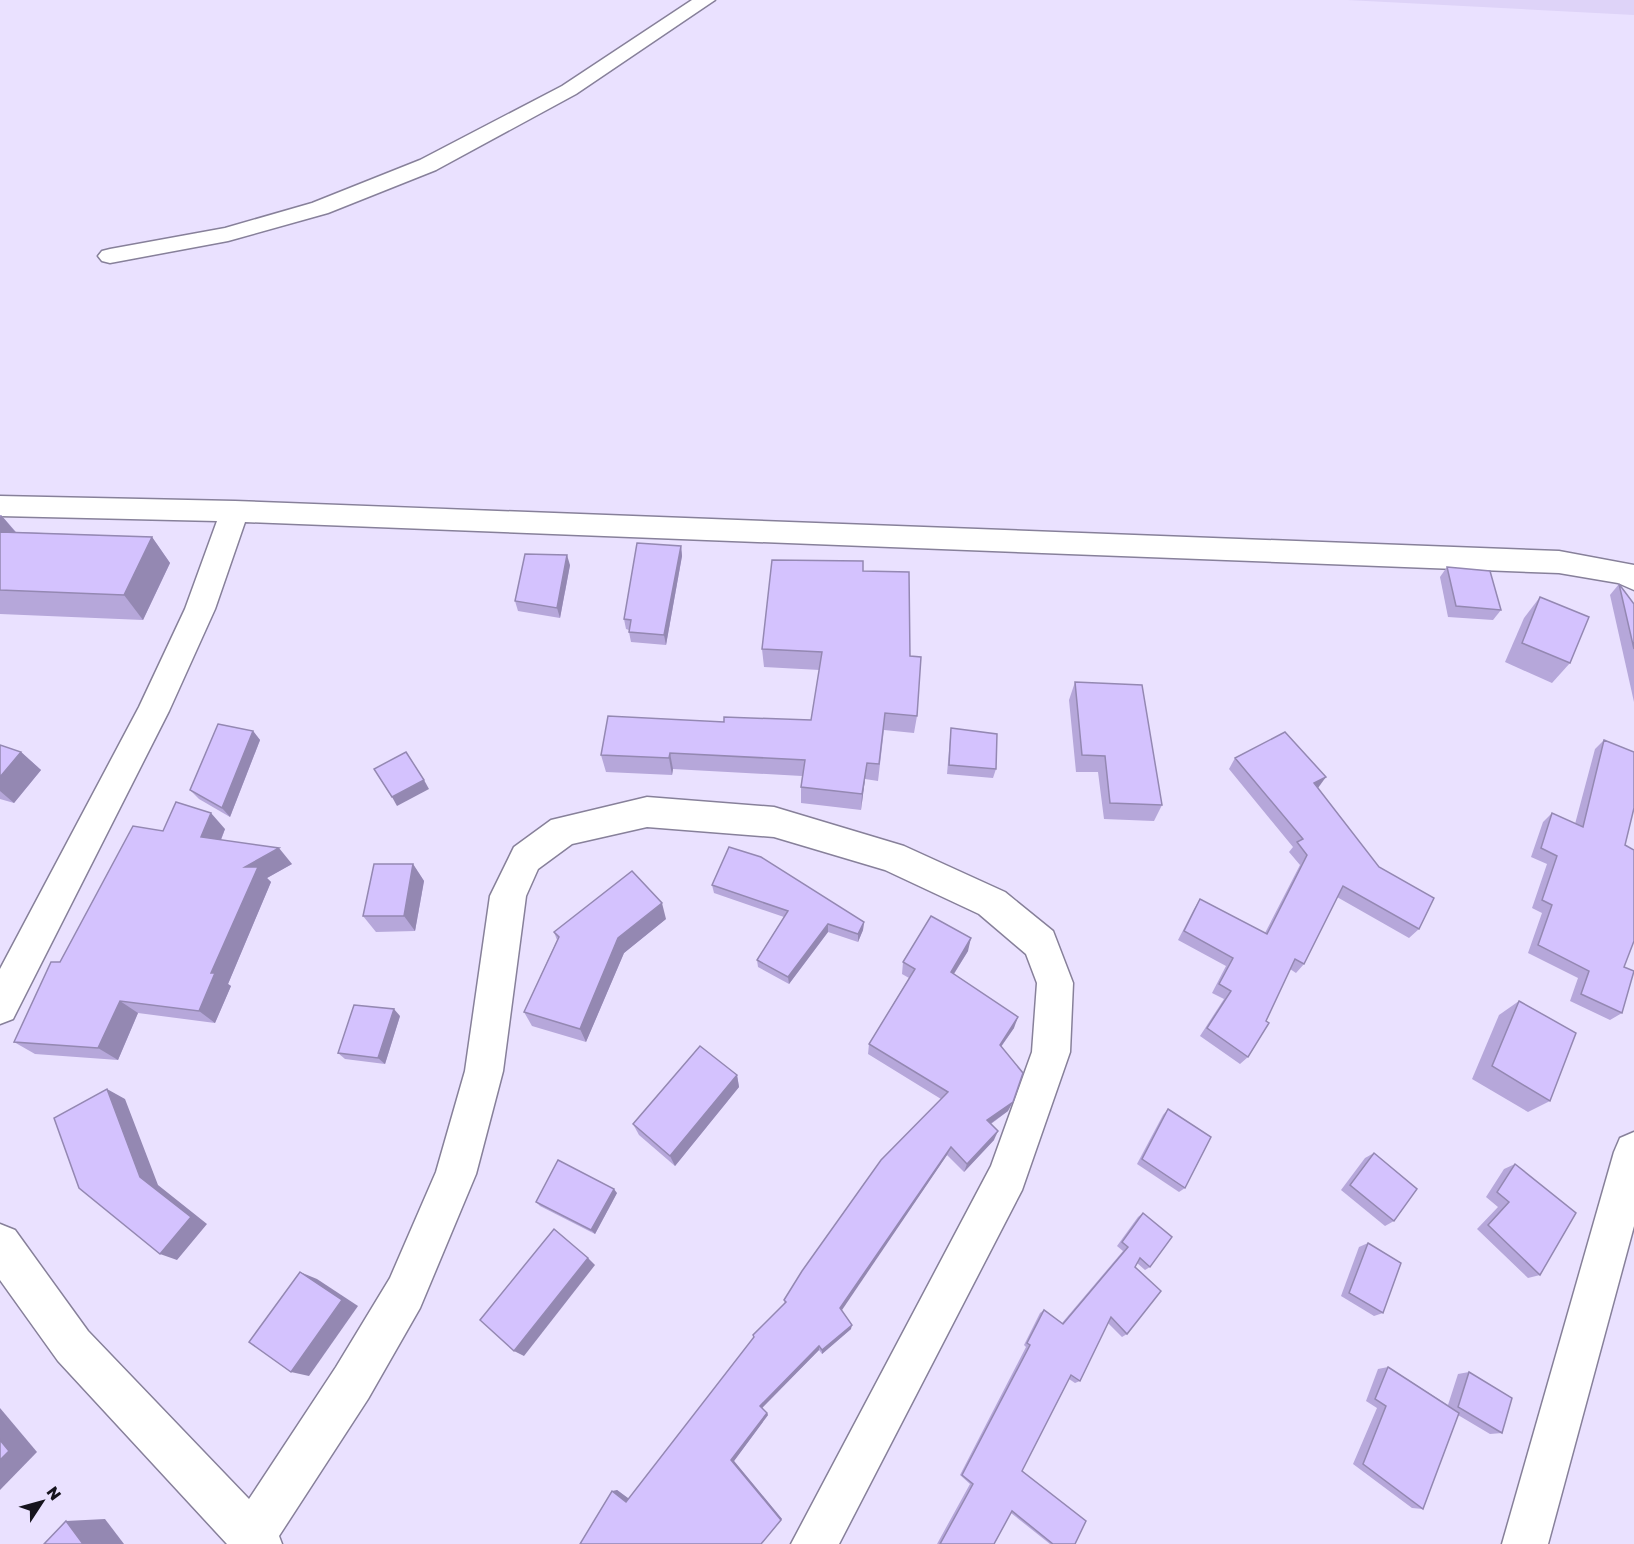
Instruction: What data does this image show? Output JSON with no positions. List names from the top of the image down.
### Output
{
  "north": "top right"
}
